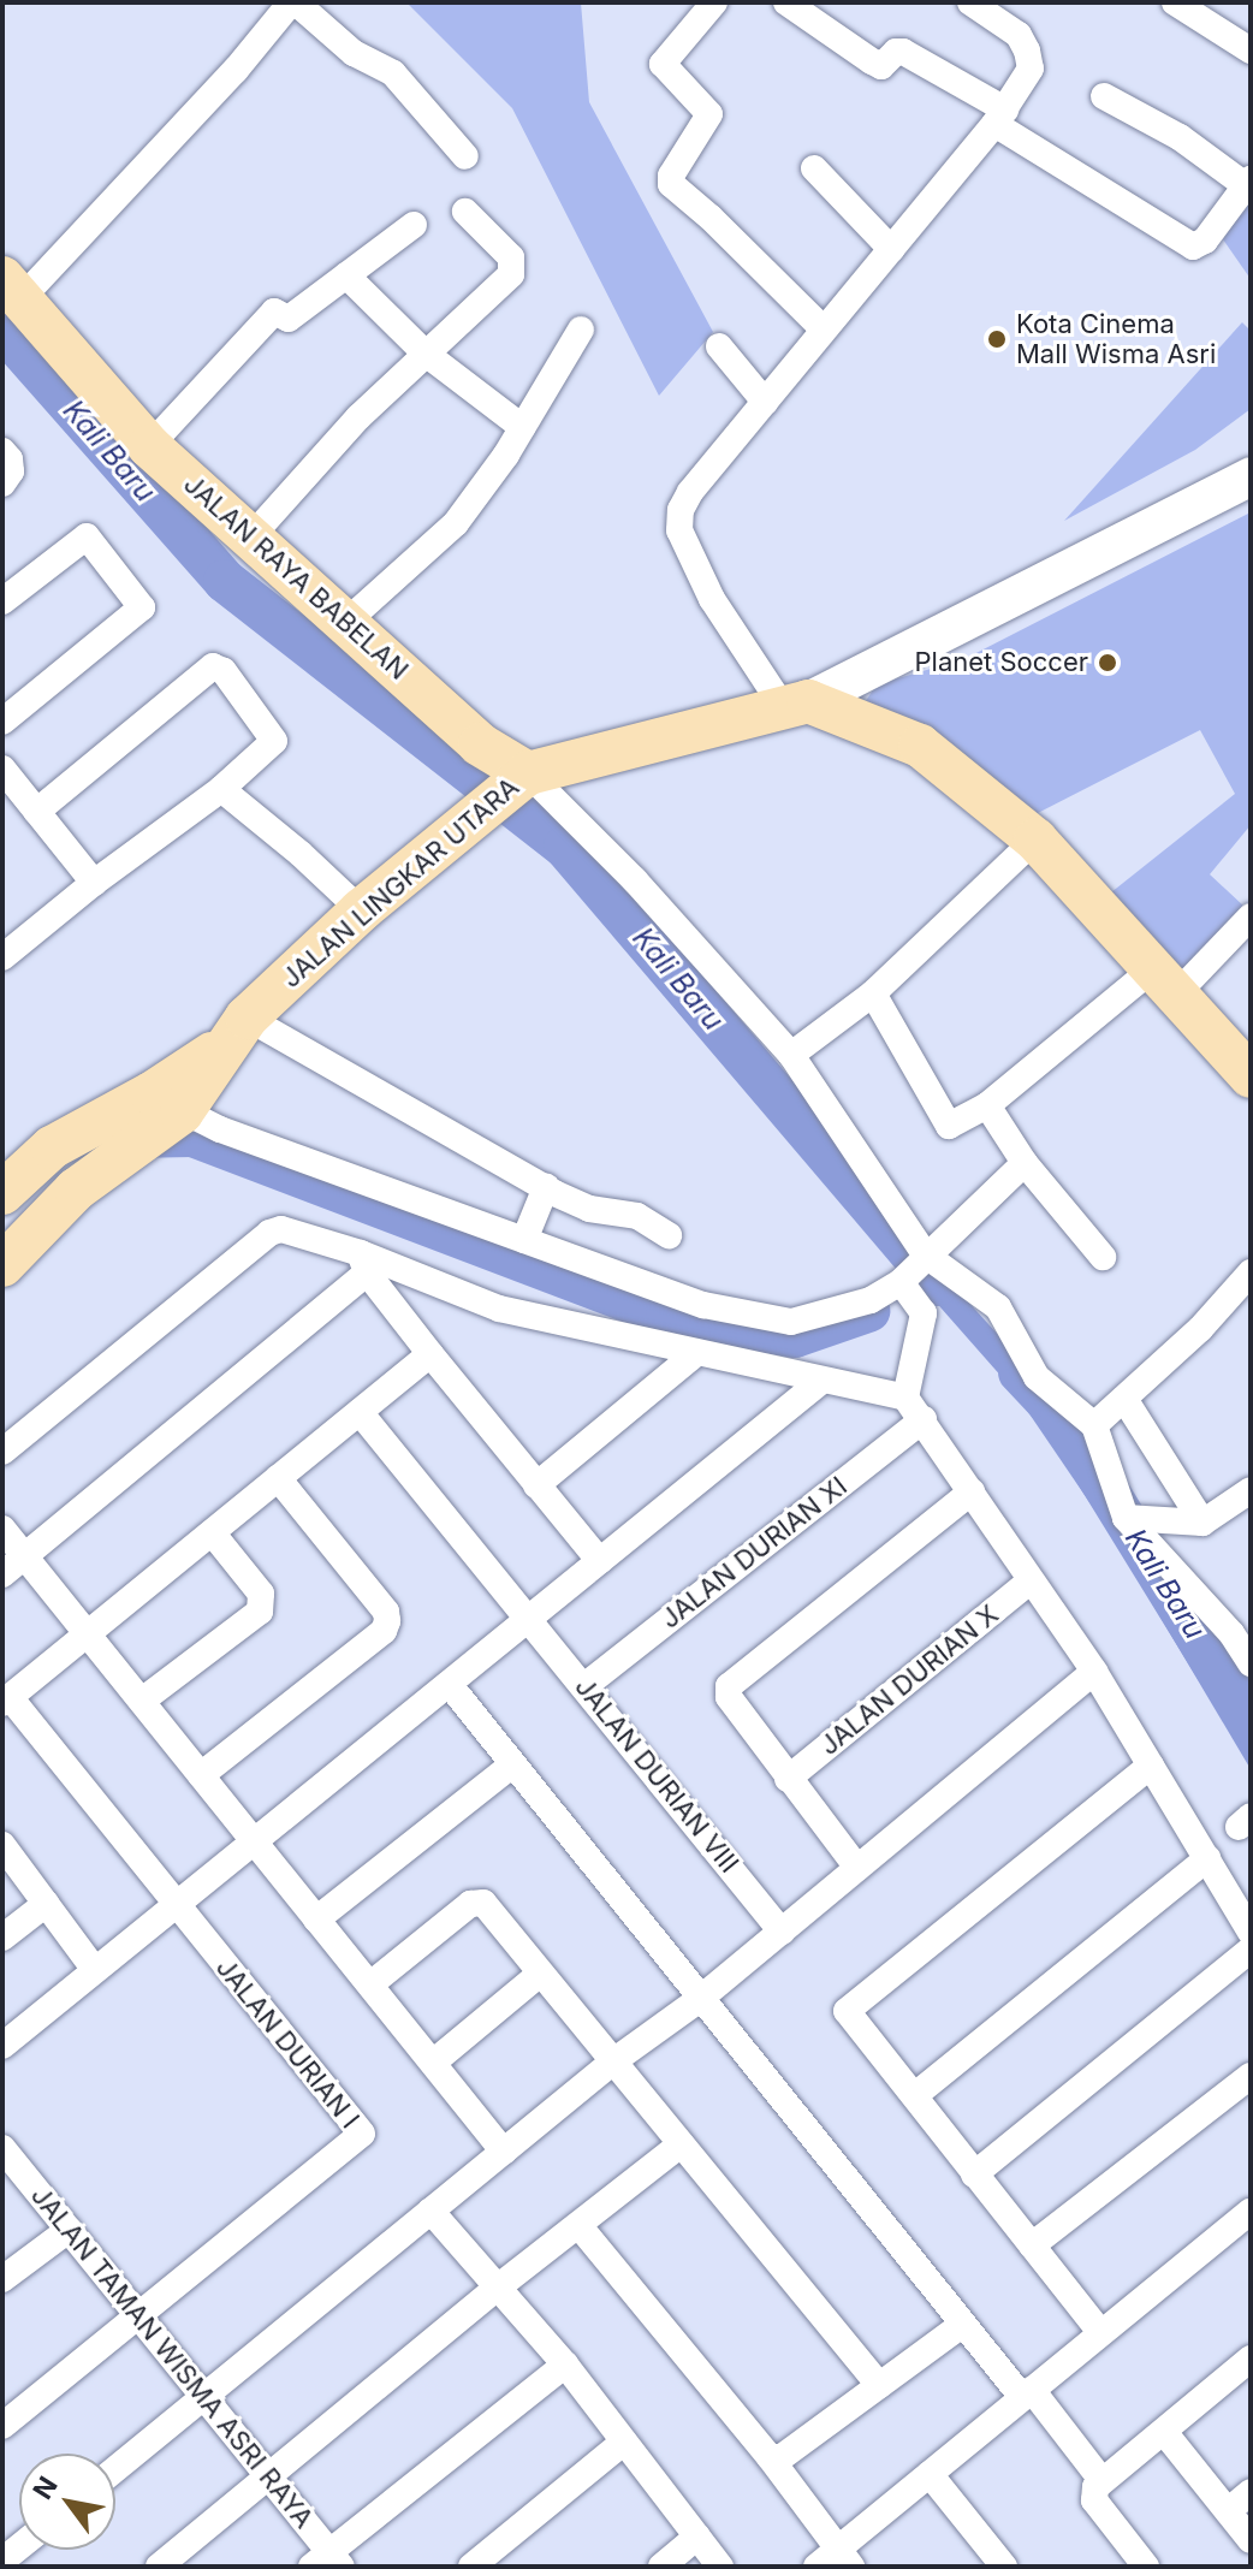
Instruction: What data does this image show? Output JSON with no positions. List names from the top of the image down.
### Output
{
  "streets": {
    "main road": ["JALAN RAYA BABELAN", "JALAN LINGKAR UTARA"],
    "street": [
      "JALAN DURIAN XI",
      "JALAN DURIAN X",
      "JALAN DURIAN VIII",
      "JALAN DURIAN I",
      "JALAN TAMAN WISMA ASRI RAYA"
    ]
  },
  "crossings": [
    ["JALAN RAYA BABELAN", "JALAN LINGKAR UTARA"],
    ["JALAN DURIAN XI", "JALAN DURIAN VIII"],
    ["JALAN DURIAN I", "JALAN TAMAN WISMA ASRI RAYA"]
  ],
  "water": ["Kali Baru"],
  "places": ["Kota Cinema Mall Wisma Asri", "Planet Soccer"],
  "north": "top left"
}
